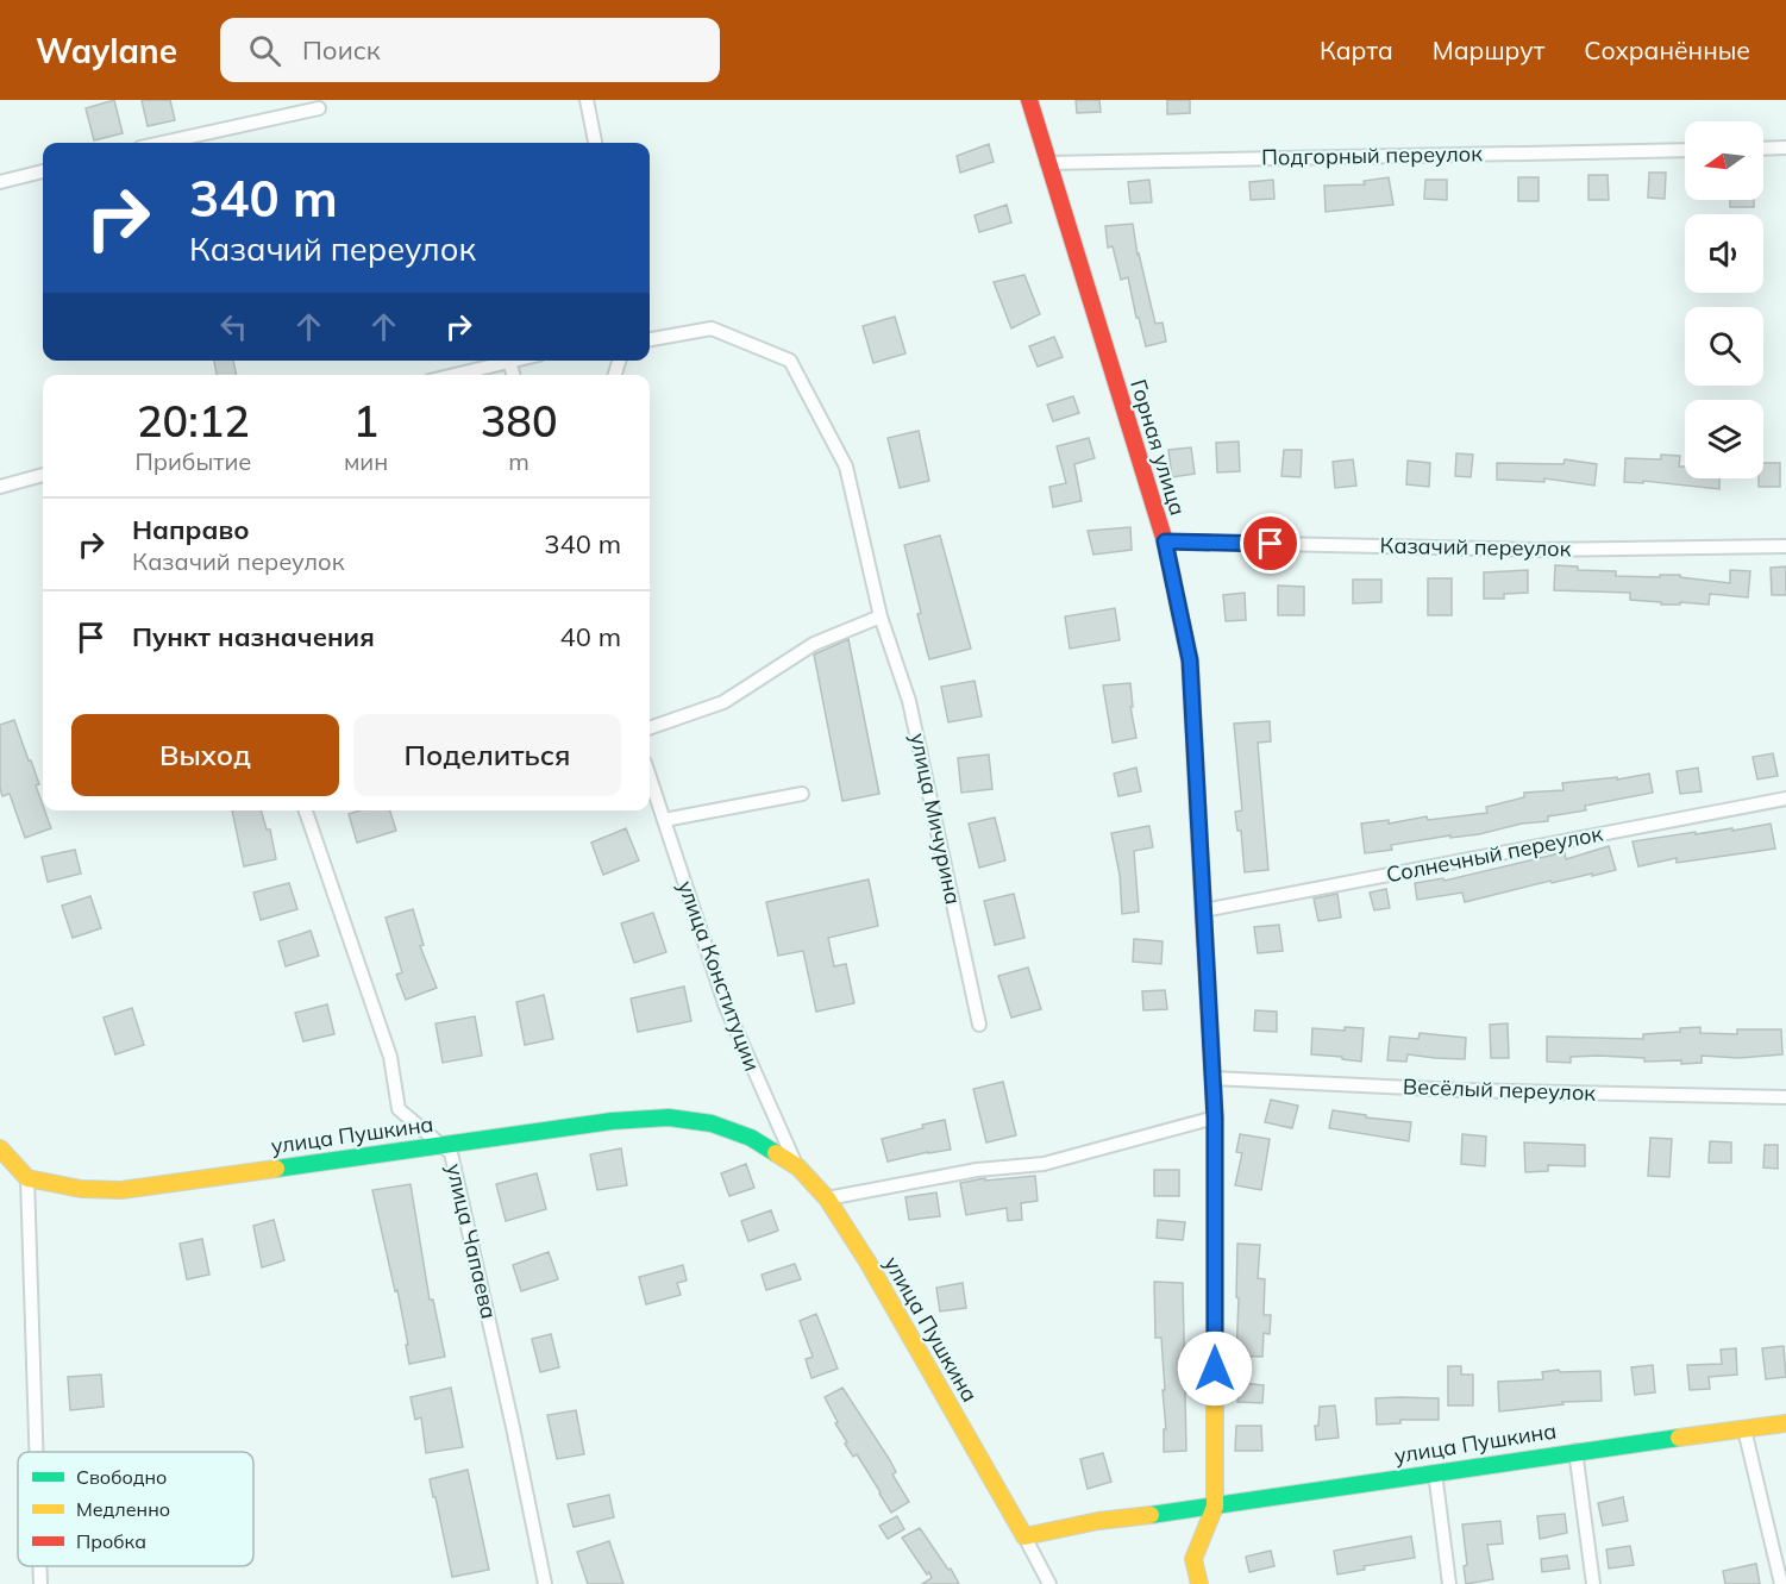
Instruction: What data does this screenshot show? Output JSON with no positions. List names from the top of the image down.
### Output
{
  "streets": {
    "main road": ["Горная улица", "улица Пушкина"],
    "street": [
      "Подгорный переулок",
      "Казачий переулок",
      "улица Мичурина",
      "Солнечный переулок",
      "улица Конституции",
      "Весёлый переулок",
      "улица Чапаева"
    ]
  },
  "crossings": [
    ["Подгорный переулок", "Горная улица"],
    ["Горная улица", "Казачий переулок"],
    ["Горная улица", "Солнечный переулок"],
    ["Горная улица", "Весёлый переулок"],
    ["Горная улица", "улица Пушкина"],
    ["улица Конституции", "улица Пушкина"],
    ["улица Пушкина", "улица Чапаева"]
  ],
  "legend": ["Свободно", "Медленно", "Пробка"],
  "north": "left",
  "page": {
    "header": "Waylane",
    "search": "Поиск",
    "nav": ["Карта", "Маршрут", "Сохранённые"],
    "turn": ["340 m", "Казачий переулок"],
    "eta": [
      "20:12",
      "Прибытие",
      "1",
      "мин",
      "380",
      "m"
    ],
    "list": [
      {
        "name": "Направо",
        "note": "Казачий переулок",
        "value": "340 m"
      },
      {
        "name": "Пункт назначения",
        "value": "40 m"
      }
    ],
    "buttons": ["Выход", "Поделиться"]
  }
}
